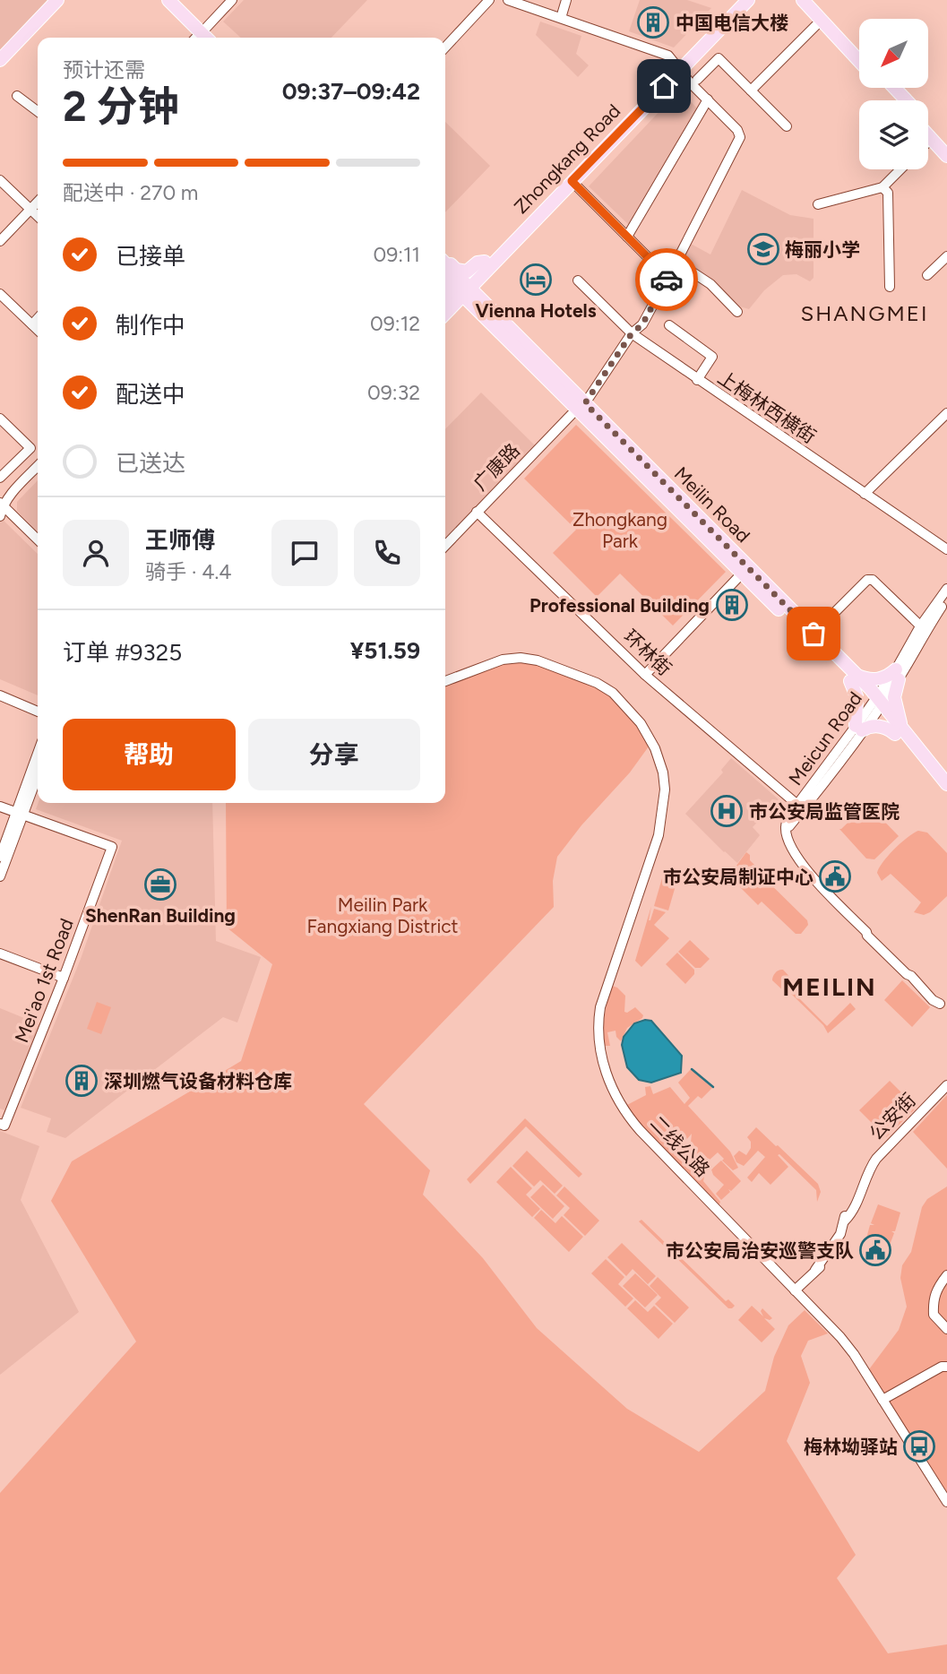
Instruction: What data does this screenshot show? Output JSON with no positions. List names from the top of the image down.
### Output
{
  "streets": {
    "main road": ["Zhongkang Road", "Meilin Road"],
    "street": [
      "上梅林西横街",
      "广康路",
      "环林街",
      "Meicun Road",
      "Mei'ao 1st Road",
      "公安街",
      "二线公路"
    ]
  },
  "crossings": [
    ["Zhongkang Road", "Meilin Road"],
    ["上梅林西横街", "广康路"],
    ["广康路", "Meilin Road"],
    ["广康路", "环林街"],
    ["Meilin Road", "Meicun Road"],
    ["环林街", "Meicun Road"],
    ["公安街", "二线公路"]
  ],
  "districts": ["SHANGMEI", "MEILIN"],
  "parks": ["Zhongkang Park", "Meilin Park Fangxiang District"],
  "places": {
    "building": ["中国电信大楼", "Professional Building", "深圳燃气设备材料仓库"],
    "school or university": ["梅丽小学"],
    "hotel": ["Vienna Hotels"],
    "hospital": ["市公安局监管医院"],
    "public building": ["市公安局制证中心", "市公安局治安巡警支队"],
    "office": ["ShenRan Building"],
    "bus stop": ["梅林坳驿站"]
  },
  "north": "bottom left",
  "page": {
    "heading": ["2 分钟", "预计还需", "09:37–09:42"],
    "panel": [
      "王师傅",
      "骑手 · 4.4",
      "订单 #9325",
      "¥51.59"
    ],
    "bar": "配送中 · 270 m",
    "list": [
      ["已接单", "09:11"],
      ["制作中", "09:12"],
      ["配送中", "09:32"],
      "已送达"
    ],
    "buttons": ["帮助", "分享"]
  }
}
